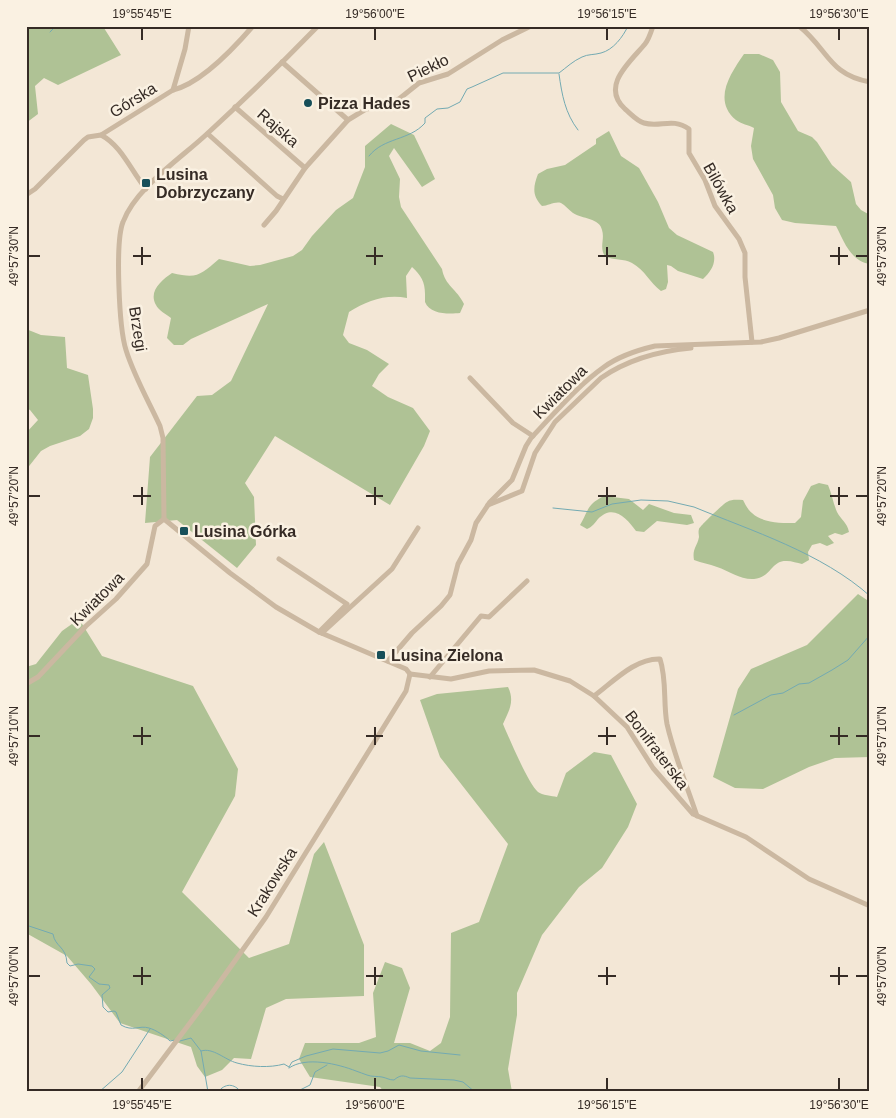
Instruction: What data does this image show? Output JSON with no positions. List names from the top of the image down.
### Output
{
  "streets": {
    "street": [
      "Piekło",
      "Górska",
      "Rajska",
      "Bilówka",
      "Brzegi",
      "Kwiatowa",
      "Bonifraterska",
      "Krakowska"
    ]
  },
  "crossings": [
    ["Piekło", "Rajska"],
    ["Rajska", "Brzegi"],
    ["Bilówka", "Kwiatowa"],
    ["Brzegi", "Kwiatowa"],
    ["Bonifraterska", "Krakowska"]
  ],
  "places": {
    "other": ["Pizza Hades"],
    "transit": ["Lusina Dobrzyczany", "Lusina Górka", "Lusina Zielona"]
  },
  "coordinates": [
    "19°55'45\"E",
    "19°56'00\"E",
    "19°56'15\"E",
    "19°56'30\"E",
    "49°57'30\"N",
    "49°57'20\"N",
    "49°57'10\"N",
    "49°57'00\"N"
  ]
}
